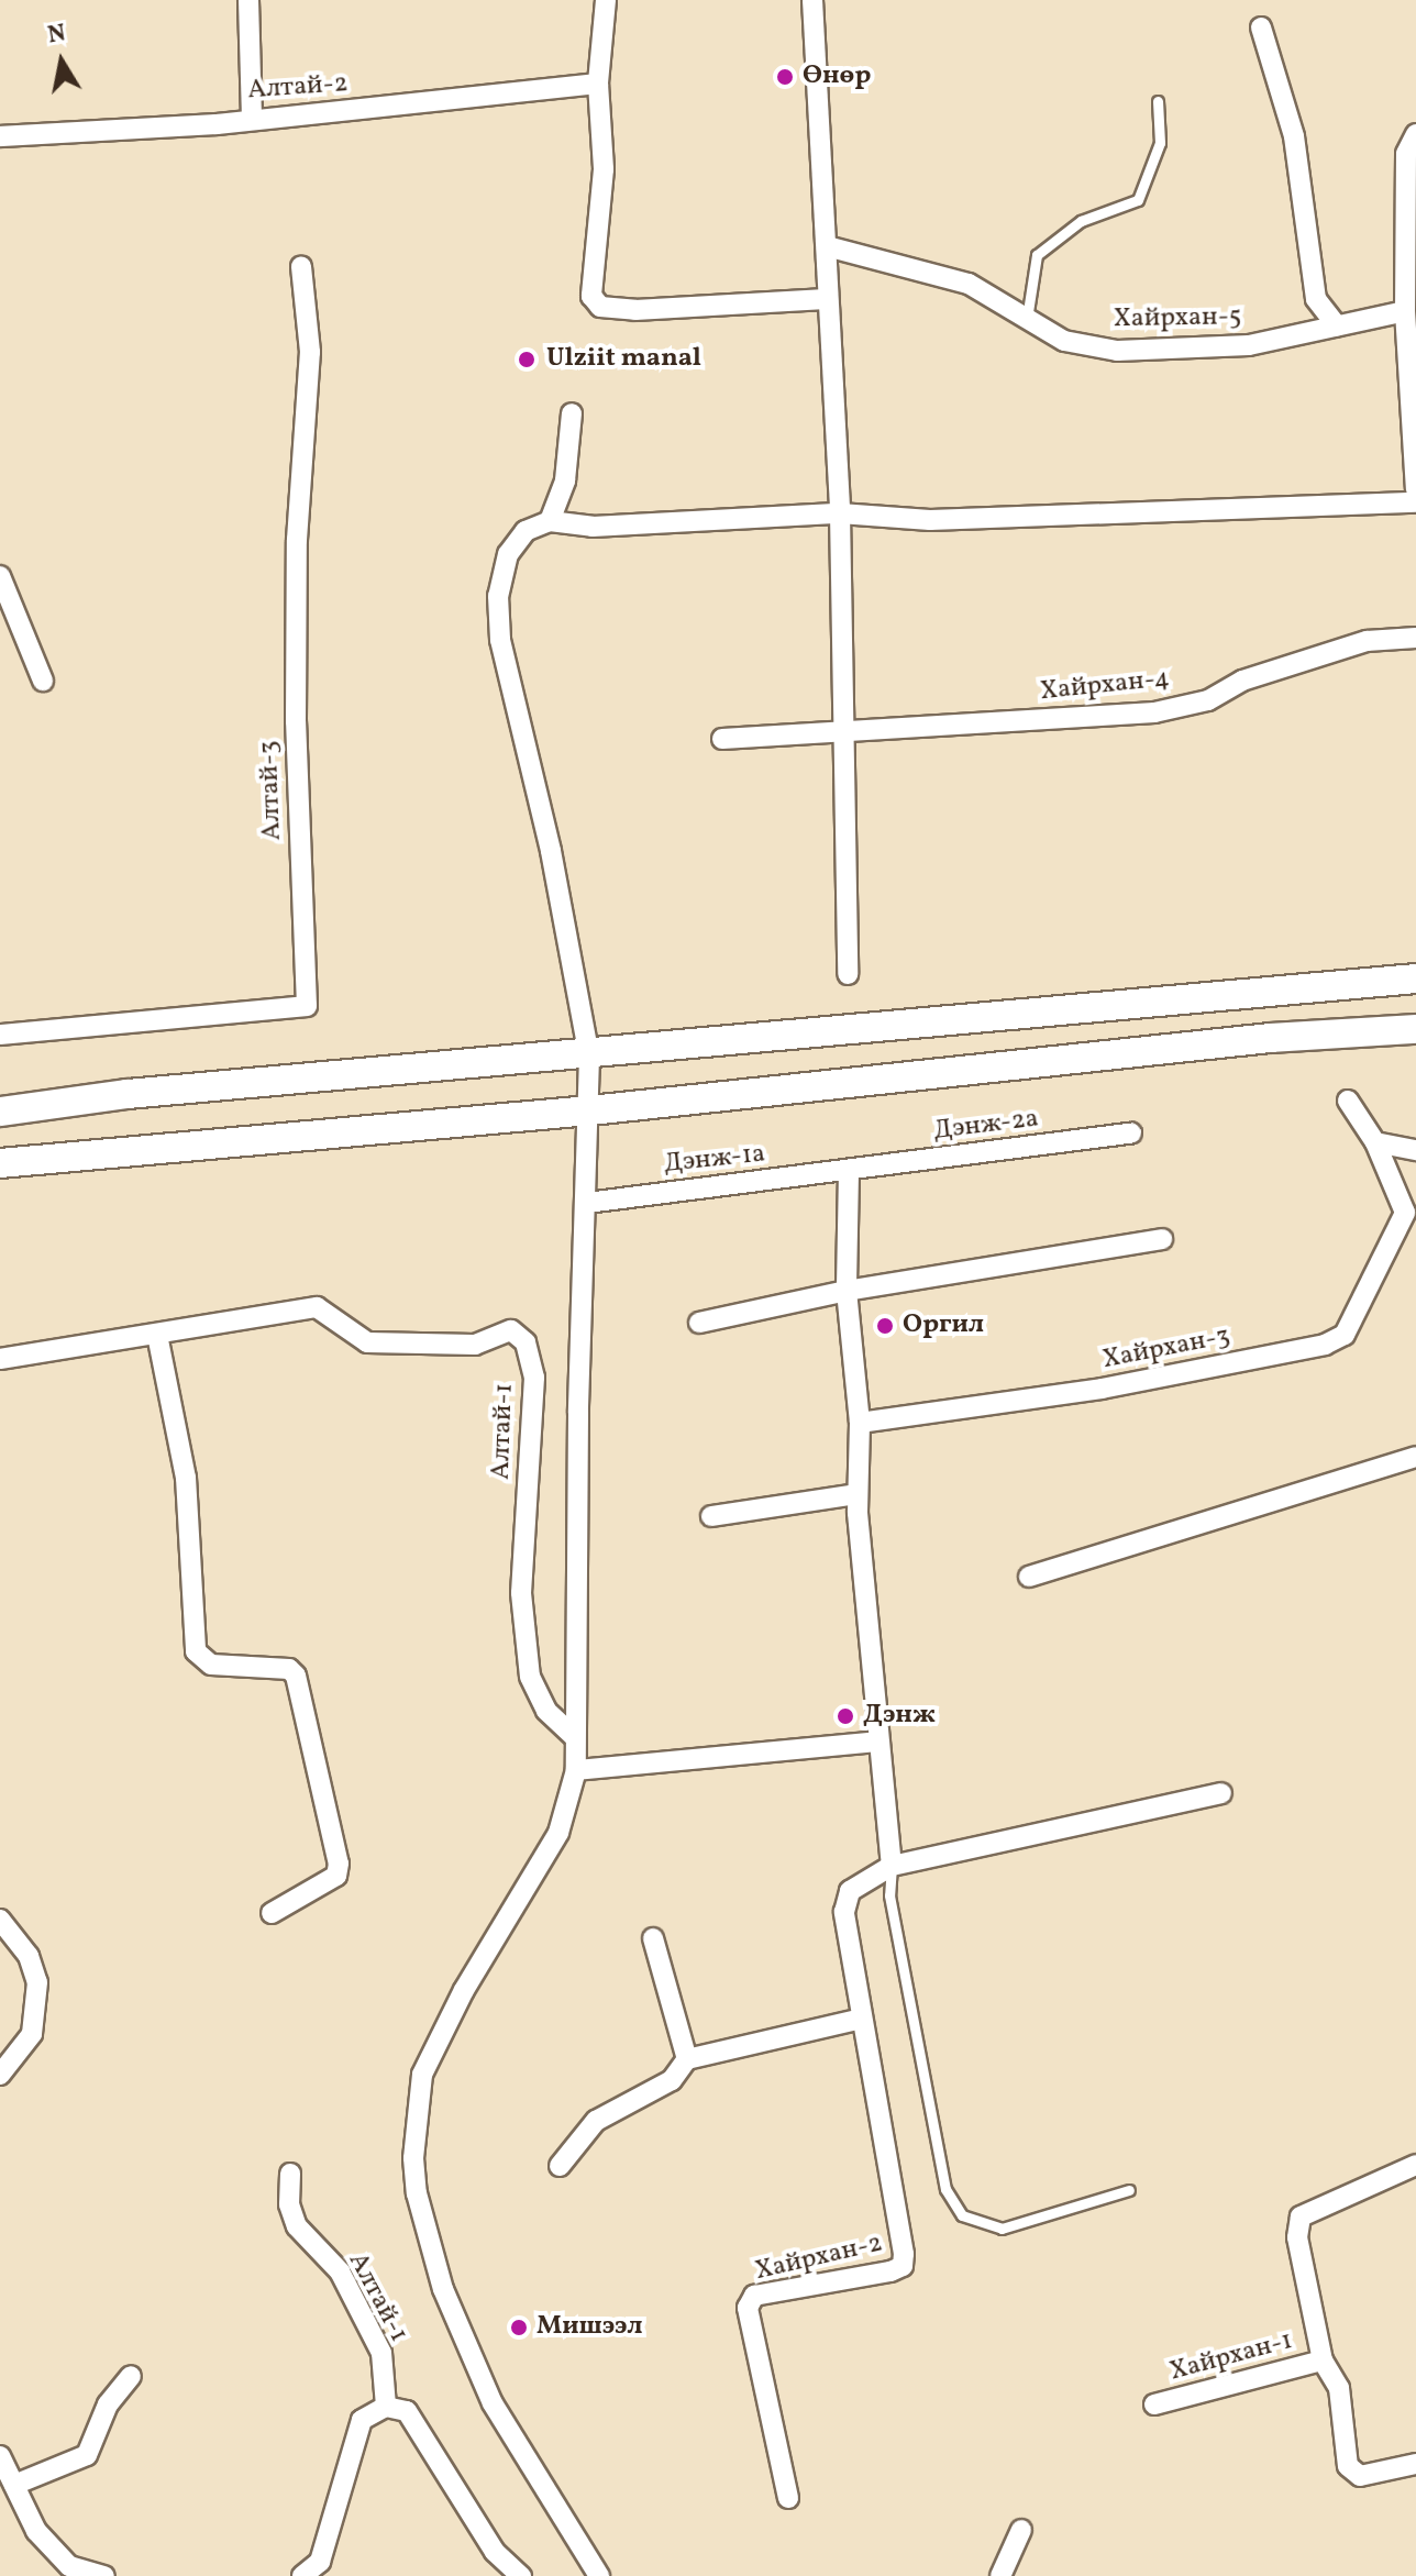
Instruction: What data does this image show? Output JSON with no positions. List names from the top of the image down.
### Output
{
  "streets": {
    "street": [
      "Алтай-2",
      "Хайрхан-5",
      "Хайрхан-4",
      "Алтай-3",
      "Дэнж-2а",
      "Дэнж-1а",
      "Хайрхан-3",
      "Алтай-1",
      "Хайрхан-2",
      "Хайрхан-1"
    ]
  },
  "crossings": [
    ["Дэнж-2а", "Дэнж-1а"]
  ],
  "places": [
    "Өнөр",
    "Ulziit manal",
    "Оргил",
    "Дэнж",
    "Мишээл"
  ],
  "north": "top"
}
